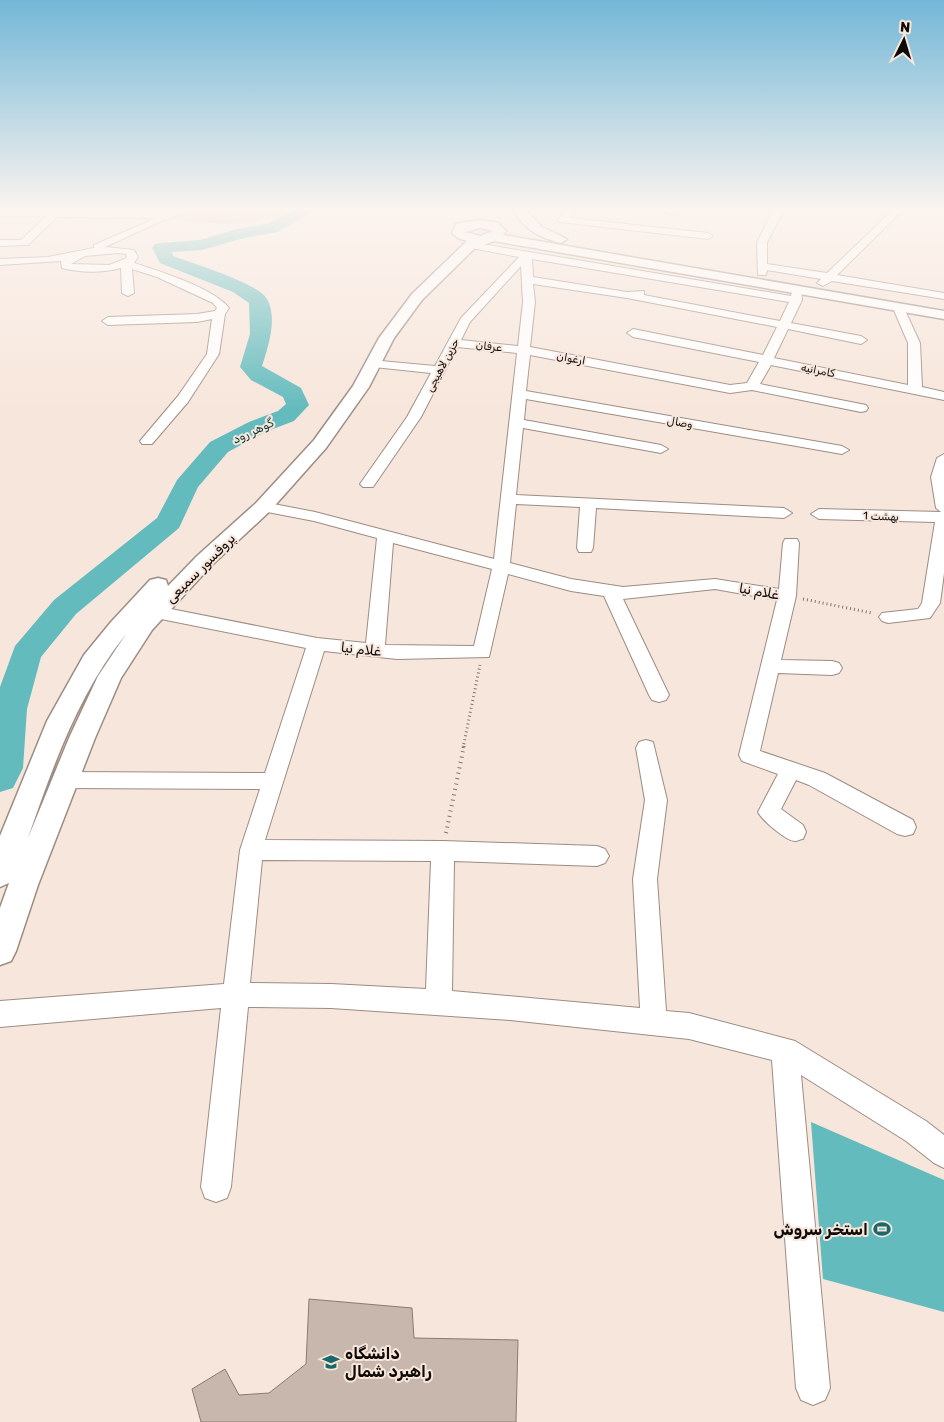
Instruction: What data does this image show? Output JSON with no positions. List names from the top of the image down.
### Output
{
  "streets": {
    "main road": ["پروفسور سمیعی"],
    "street": [
      "عرفان",
      "ارغوان",
      "حزین لاهیجی",
      "کامرانیه",
      "وصال",
      "بهشت 1",
      "غلام نیا"
    ]
  },
  "crossings": [
    ["عرفان", "ارغوان"],
    ["عرفان", "حزین لاهیجی"],
    ["پروفسور سمیعی", "غلام نیا"]
  ],
  "water": ["گوهر رود"],
  "places": {
    "sports": ["استخر سروش"],
    "school or university": ["دانشگاه راهبرد شمال"]
  },
  "north": "top"
}
